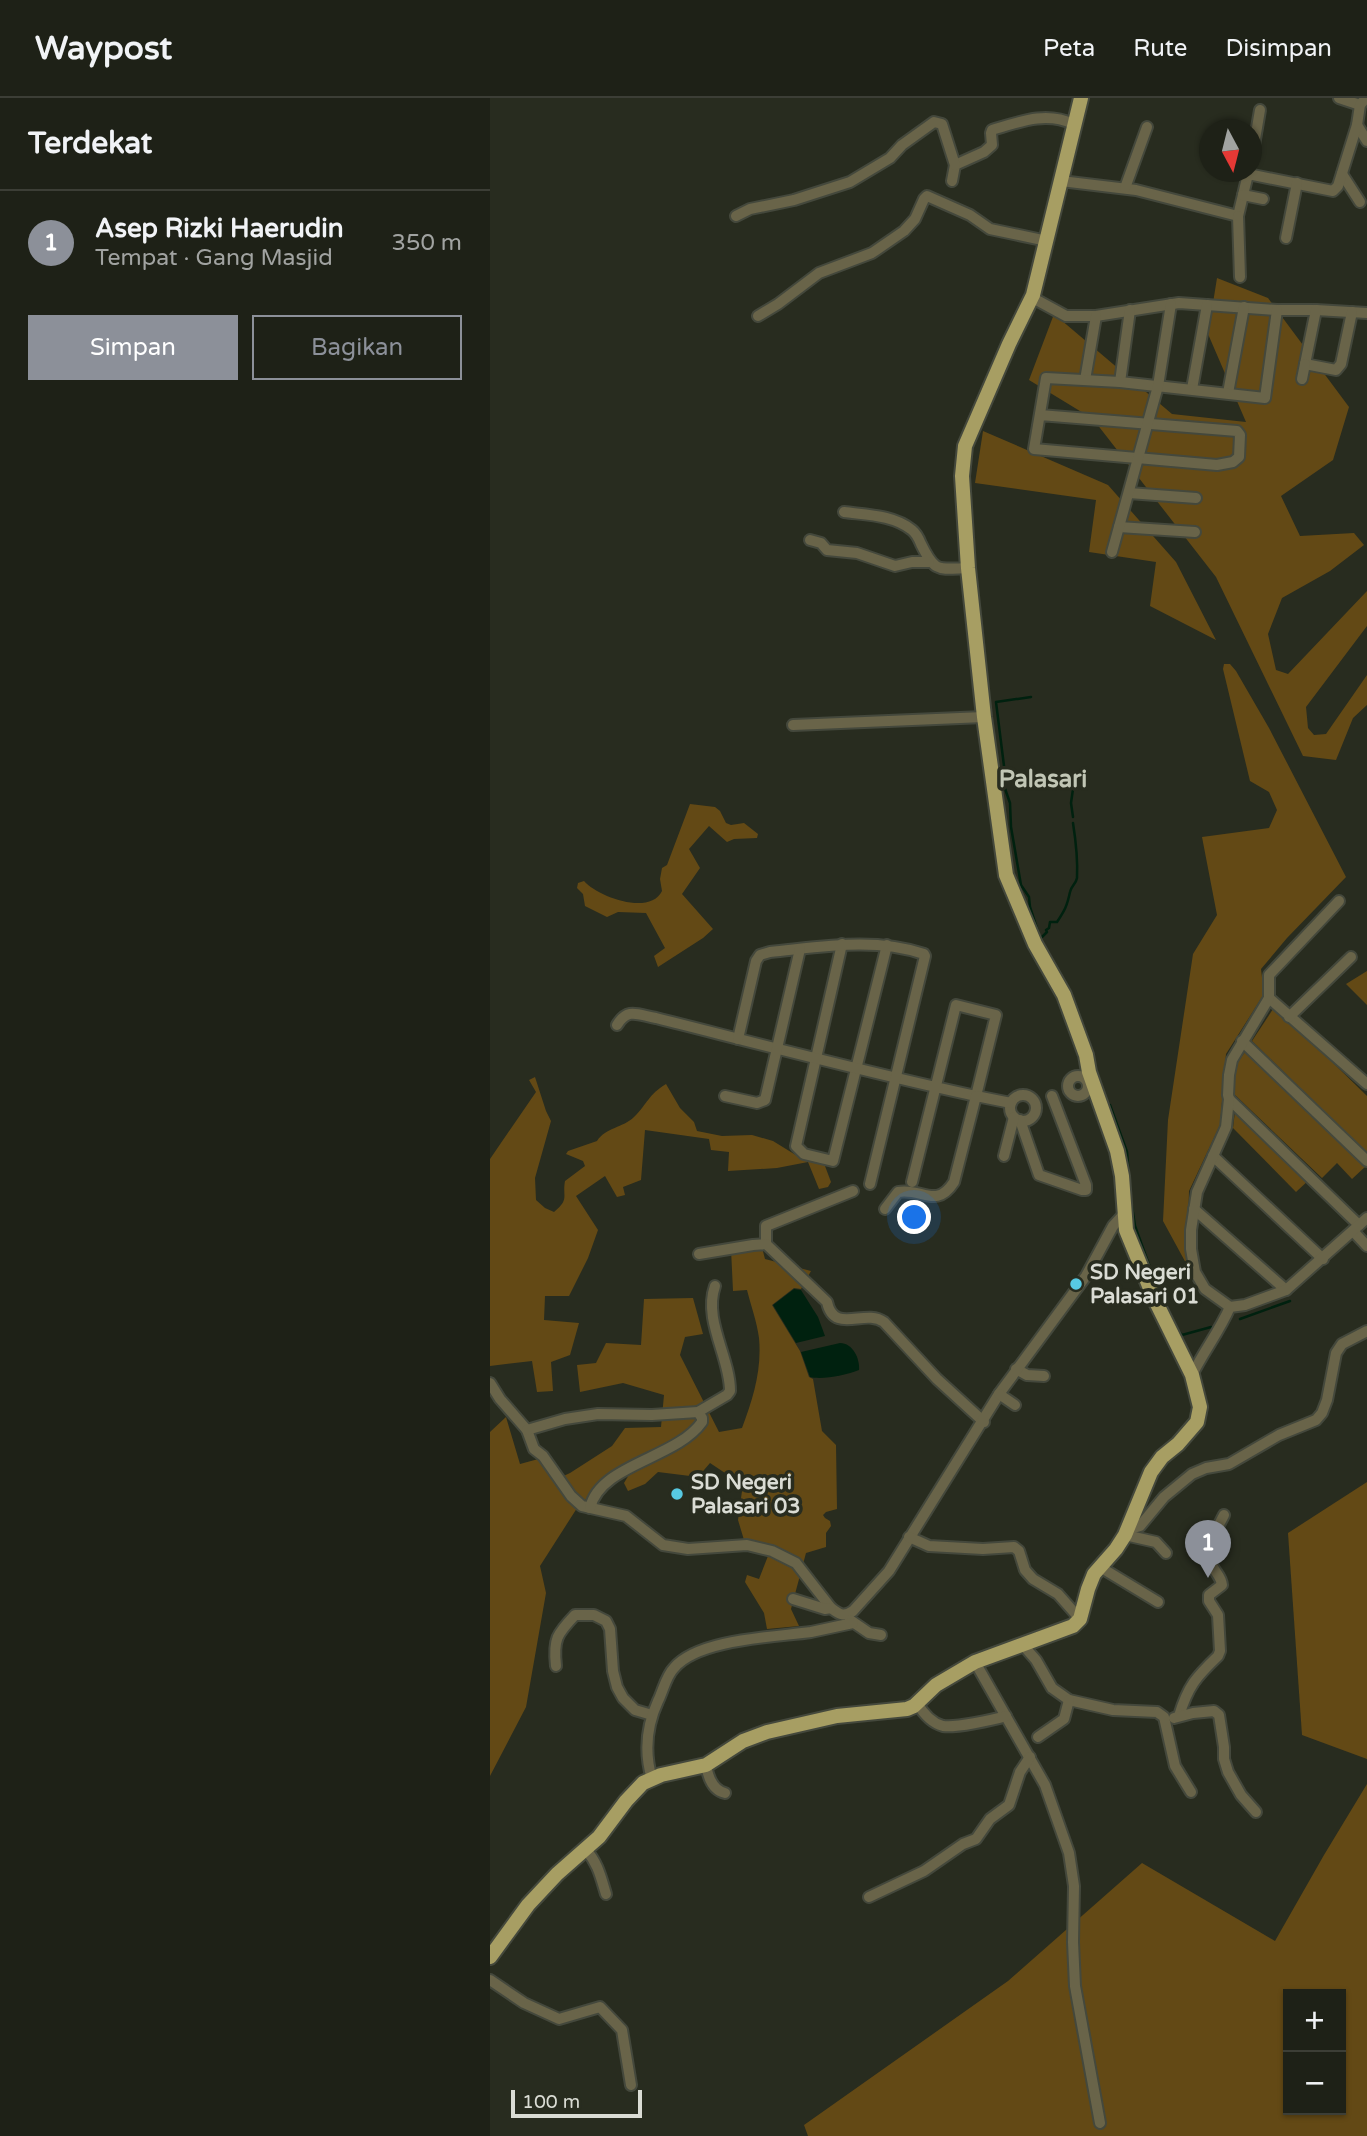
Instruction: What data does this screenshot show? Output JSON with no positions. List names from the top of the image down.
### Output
{
  "districts": ["Palasari"],
  "places": ["SD Negeri Palasari 01", "SD Negeri Palasari 03"],
  "scale_bar": "100 m",
  "north": "bottom",
  "page": {
    "header": "Waypost",
    "nav": ["Peta", "Rute", "Disimpan"],
    "heading": "Terdekat",
    "list": [
      {
        "mark": "1",
        "name": "Asep Rizki Haerudin",
        "note": "Tempat · Gang Masjid",
        "value": "350 m"
      }
    ],
    "buttons": ["Simpan", "Bagikan"],
    "pins": "1",
    "map_buttons": ["+", "−"],
    "scale": "100 m"
  }
}
